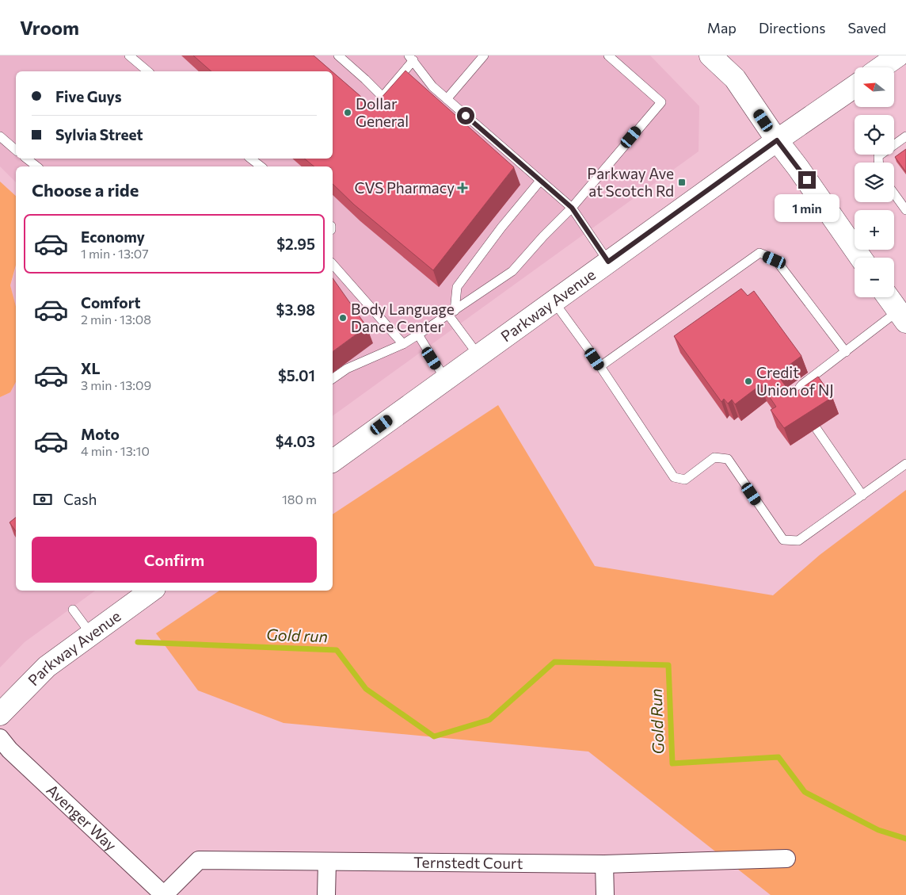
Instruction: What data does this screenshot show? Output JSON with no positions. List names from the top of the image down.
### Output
{
  "streets": {
    "main road": ["Parkway Avenue"],
    "street": ["Avenger Way", "Ternstedt Court"]
  },
  "crossings": [
    ["Avenger Way", "Ternstedt Court"]
  ],
  "water": ["Gold run", "Gold Run"],
  "places": {
    "other": ["Dollar General", "Body Language Dance Center", "Credit Union of NJ"],
    "transit": ["Parkway Ave at Scotch Rd"],
    "health": ["CVS Pharmacy"]
  },
  "north": "left",
  "page": {
    "header": "Vroom",
    "nav": ["Map", "Directions", "Saved"],
    "map_buttons": ["+", "−"],
    "banner": ["Five Guys", "Sylvia Street"],
    "heading": "Choose a ride",
    "bubble": "1 min",
    "list": [
      {
        "name": "Economy",
        "note": "1 min · 13:07",
        "value": "$2.95"
      },
      {
        "name": "Comfort",
        "note": "2 min · 13:08",
        "value": "$3.98"
      },
      {
        "name": "XL",
        "note": "3 min · 13:09",
        "value": "$5.01"
      },
      {
        "name": "Moto",
        "note": "4 min · 13:10",
        "value": "$4.03"
      }
    ],
    "pay": ["Cash", "180 m"],
    "buttons": "Confirm"
  }
}
